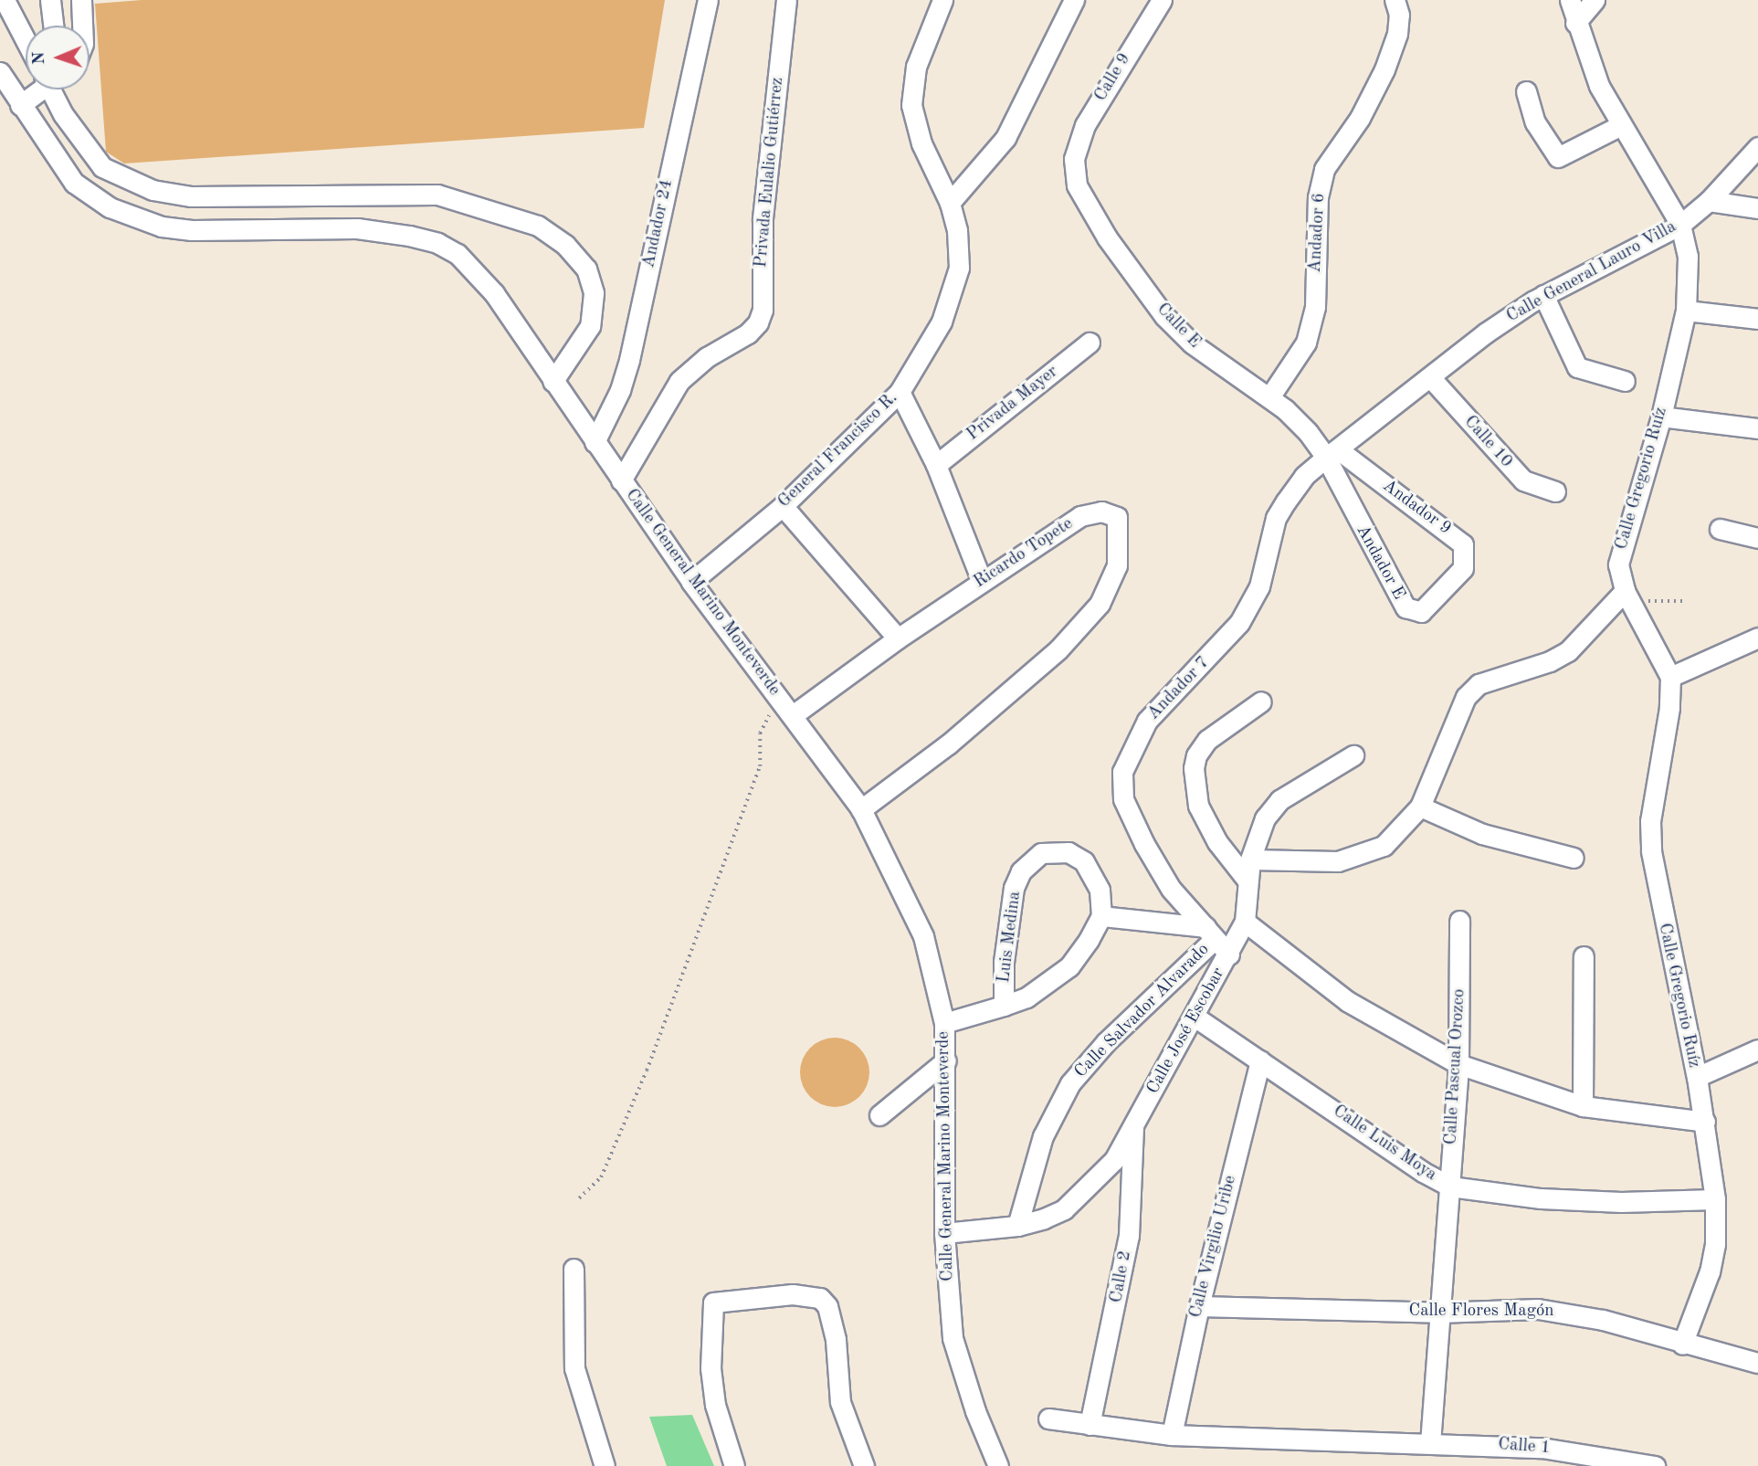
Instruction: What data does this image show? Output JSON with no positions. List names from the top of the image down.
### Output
{
  "streets": {
    "street": [
      "Calle 9",
      "Privada Eulalio Gutiérrez",
      "Andador 24",
      "Andador 6",
      "Calle General Lauro Villa",
      "Calle E",
      "Privada Mayer",
      "Calle 10",
      "General Francisco R.",
      "Calle Gregorio Ruíz",
      "Andador 9",
      "Ricardo Topete",
      "Andador E",
      "Calle General Marino Monteverde",
      "Andador 7",
      "Luis Medina",
      "Calle Salvador Alvarado",
      "Calle José Escobar",
      "Calle Pascual Orozco",
      "Calle Luis Moya",
      "Calle Virgilio Uribe",
      "Calle 2",
      "Calle Flores Magón",
      "Calle 1"
    ]
  },
  "crossings": [
    ["Calle 9", "Calle E"],
    ["Privada Eulalio Gutiérrez", "Calle General Marino Monteverde"],
    ["Andador 24", "Calle General Marino Monteverde"],
    ["Andador 6", "Calle E"],
    ["Calle General Lauro Villa", "Calle E"],
    ["Calle General Lauro Villa", "Calle 10"],
    ["Calle General Lauro Villa", "Calle Gregorio Ruíz"],
    ["Calle General Lauro Villa", "Andador 9"],
    ["Calle General Lauro Villa", "Andador E"],
    ["Calle General Lauro Villa", "Andador 7"],
    ["Calle E", "Andador 9"],
    ["Calle E", "Andador E"],
    ["Calle E", "Andador 7"],
    ["General Francisco R.", "Calle General Marino Monteverde"],
    ["Calle Gregorio Ruíz", "Calle Luis Moya"],
    ["Calle Gregorio Ruíz", "Calle Flores Magón"],
    ["Andador 9", "Andador E"],
    ["Andador 9", "Andador 7"],
    ["Ricardo Topete", "Calle General Marino Monteverde"],
    ["Andador E", "Andador 7"],
    ["Calle General Marino Monteverde", "Luis Medina"],
    ["Calle General Marino Monteverde", "Calle José Escobar"],
    ["Andador 7", "Calle Salvador Alvarado"],
    ["Andador 7", "Calle José Escobar"],
    ["Calle Salvador Alvarado", "Calle José Escobar"],
    ["Calle José Escobar", "Calle Luis Moya"],
    ["Calle José Escobar", "Calle 2"],
    ["Calle Pascual Orozco", "Calle Luis Moya"],
    ["Calle Pascual Orozco", "Calle Flores Magón"],
    ["Calle Pascual Orozco", "Calle 1"],
    ["Calle Luis Moya", "Calle Virgilio Uribe"],
    ["Calle Virgilio Uribe", "Calle Flores Magón"],
    ["Calle Virgilio Uribe", "Calle 1"],
    ["Calle 2", "Calle 1"]
  ],
  "north": "left"
}
